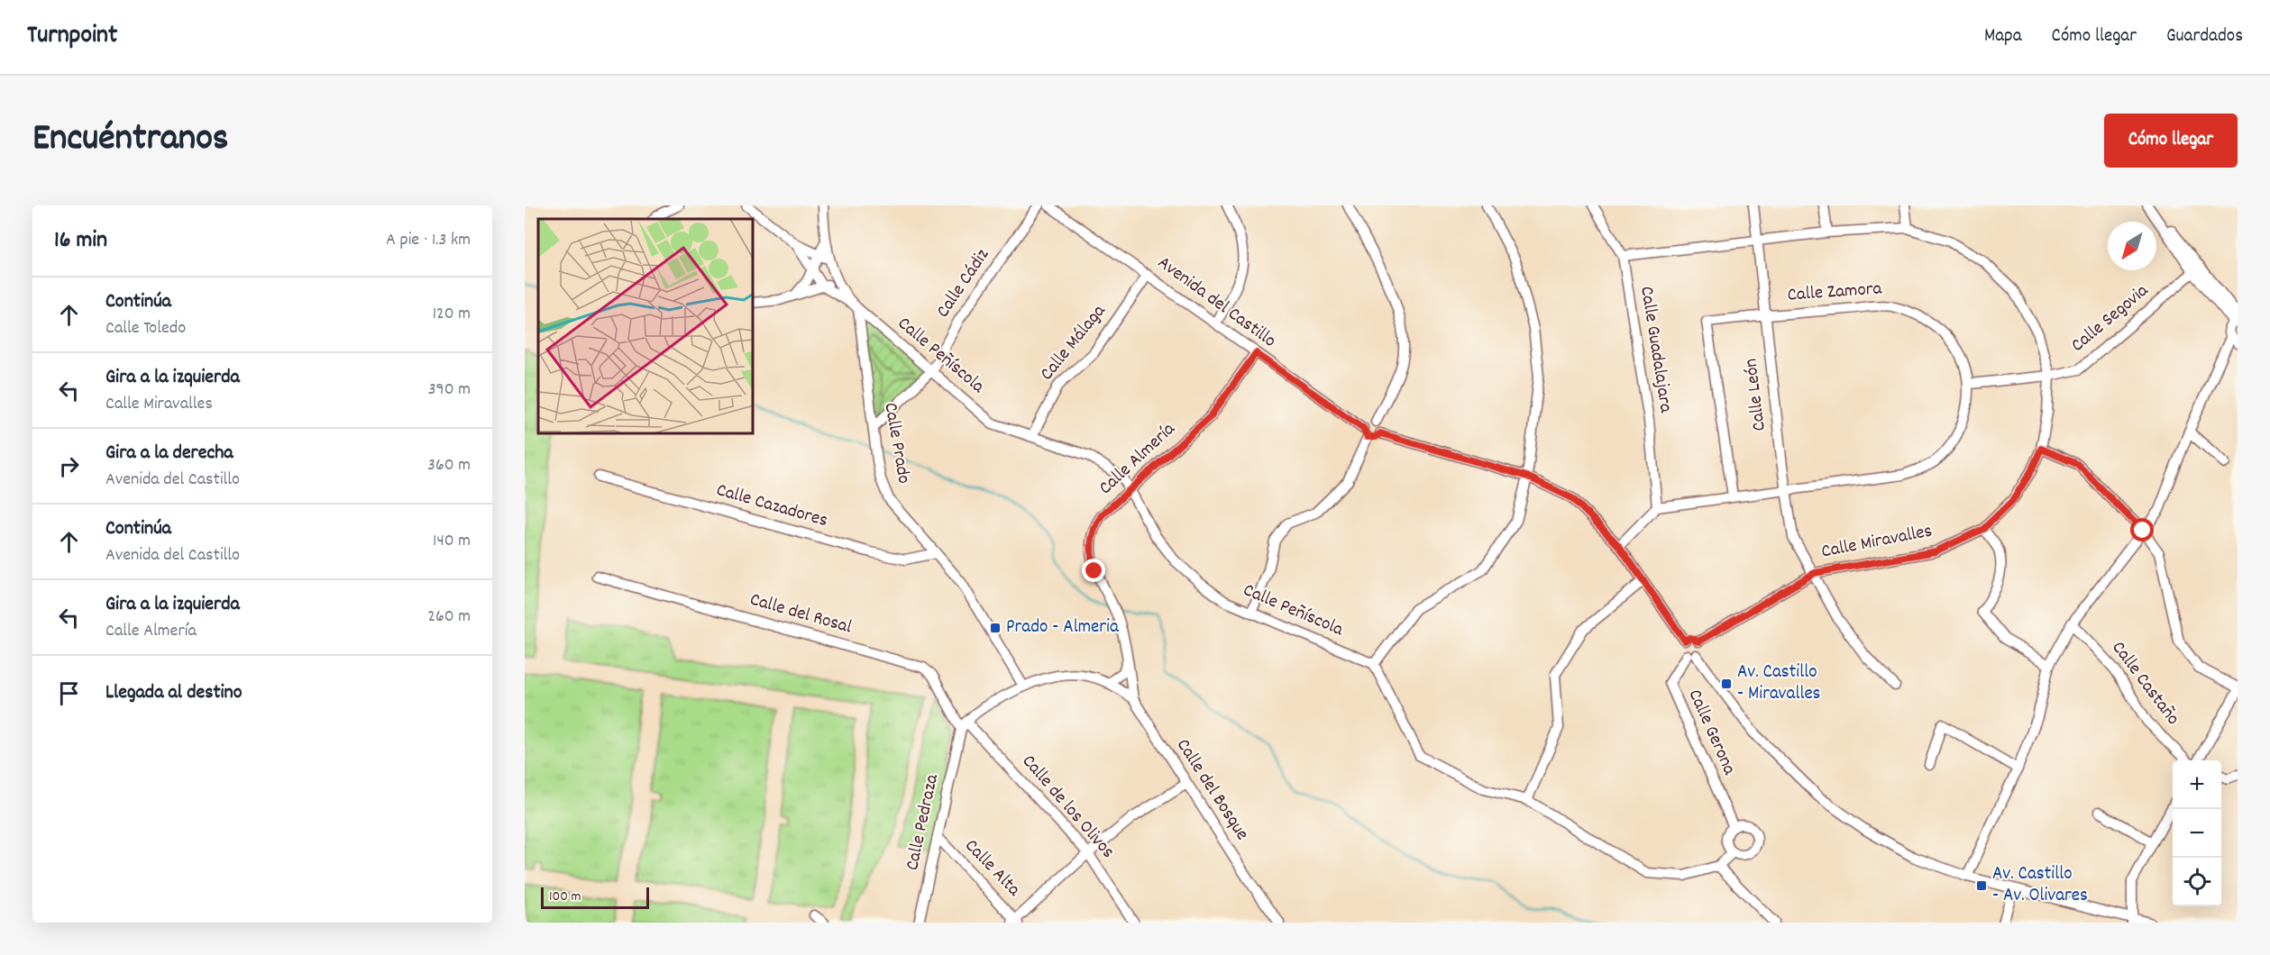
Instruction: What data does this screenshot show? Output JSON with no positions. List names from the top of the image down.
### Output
{
  "streets": {
    "street": [
      "Calle Cádiz",
      "Calle Zamora",
      "Avenida del Castillo",
      "Calle Segovia",
      "Calle Málaga",
      "Calle Guadalajara",
      "Calle Peñíscola",
      "Calle León",
      "Calle Prado",
      "Calle Almería",
      "Calle Cazadores",
      "Calle Miravalles",
      "Calle del Rosal",
      "Calle Castaño",
      "Calle Gerona",
      "Calle del Bosque",
      "Calle de los Olivos",
      "Calle Pedraza",
      "Calle Alta"
    ]
  },
  "crossings": [
    ["Calle Cádiz", "Calle Peñíscola"],
    ["Calle Cádiz", "Calle Prado"],
    ["Calle Zamora", "Calle Segovia"],
    ["Calle Zamora", "Calle Guadalajara"],
    ["Calle Zamora", "Calle León"],
    ["Avenida del Castillo", "Calle Málaga"],
    ["Avenida del Castillo", "Calle Almería"],
    ["Calle Segovia", "Calle Miravalles"],
    ["Calle Málaga", "Calle Peñíscola"],
    ["Calle Guadalajara", "Calle Miravalles"],
    ["Calle Peñíscola", "Calle Prado"],
    ["Calle Peñíscola", "Calle Almería"],
    ["Calle León", "Calle Miravalles"],
    ["Calle Prado", "Calle Cazadores"],
    ["Calle Almería", "Calle del Bosque"],
    ["Calle Miravalles", "Calle Gerona"],
    ["Calle del Rosal", "Calle de los Olivos"],
    ["Calle del Rosal", "Calle Pedraza"],
    ["Calle de los Olivos", "Calle Pedraza"],
    ["Calle Pedraza", "Calle Alta"]
  ],
  "places": {
    "transit": ["Prado - Almeria", "Av. Castillo - Miravalles", "Av. Castillo - Av. Olivares"]
  },
  "scale_bar": "100 m",
  "north": "bottom left",
  "page": {
    "header": "Turnpoint",
    "nav": ["Mapa", "Cómo llegar", "Guardados"],
    "title": "Encuéntranos",
    "buttons": "Cómo llegar",
    "heading": ["16 min", "A pie · 1.3 km"],
    "list": [
      ["Continúa", "Calle Toledo", "120 m"],
      ["Gira a la izquierda", "Calle Miravalles", "390 m"],
      ["Gira a la derecha", "Avenida del Castillo", "360 m"],
      ["Continúa", "Avenida del Castillo", "140 m"],
      ["Gira a la izquierda", "Calle Almería", "260 m"],
      "Llegada al destino"
    ],
    "map_buttons": ["+", "−"],
    "scale": "100 m"
  }
}
